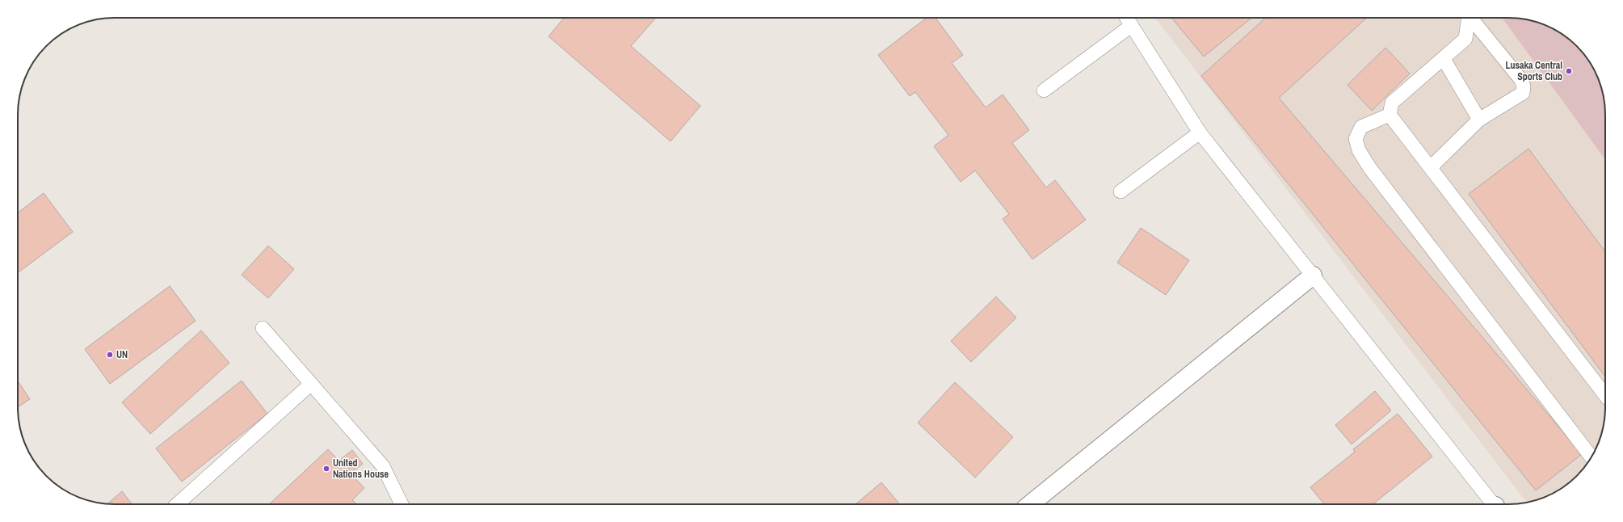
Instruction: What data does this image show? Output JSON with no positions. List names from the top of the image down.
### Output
{
  "places": ["Lusaka Central Sports Club", "UN", "United Nations House"]
}
